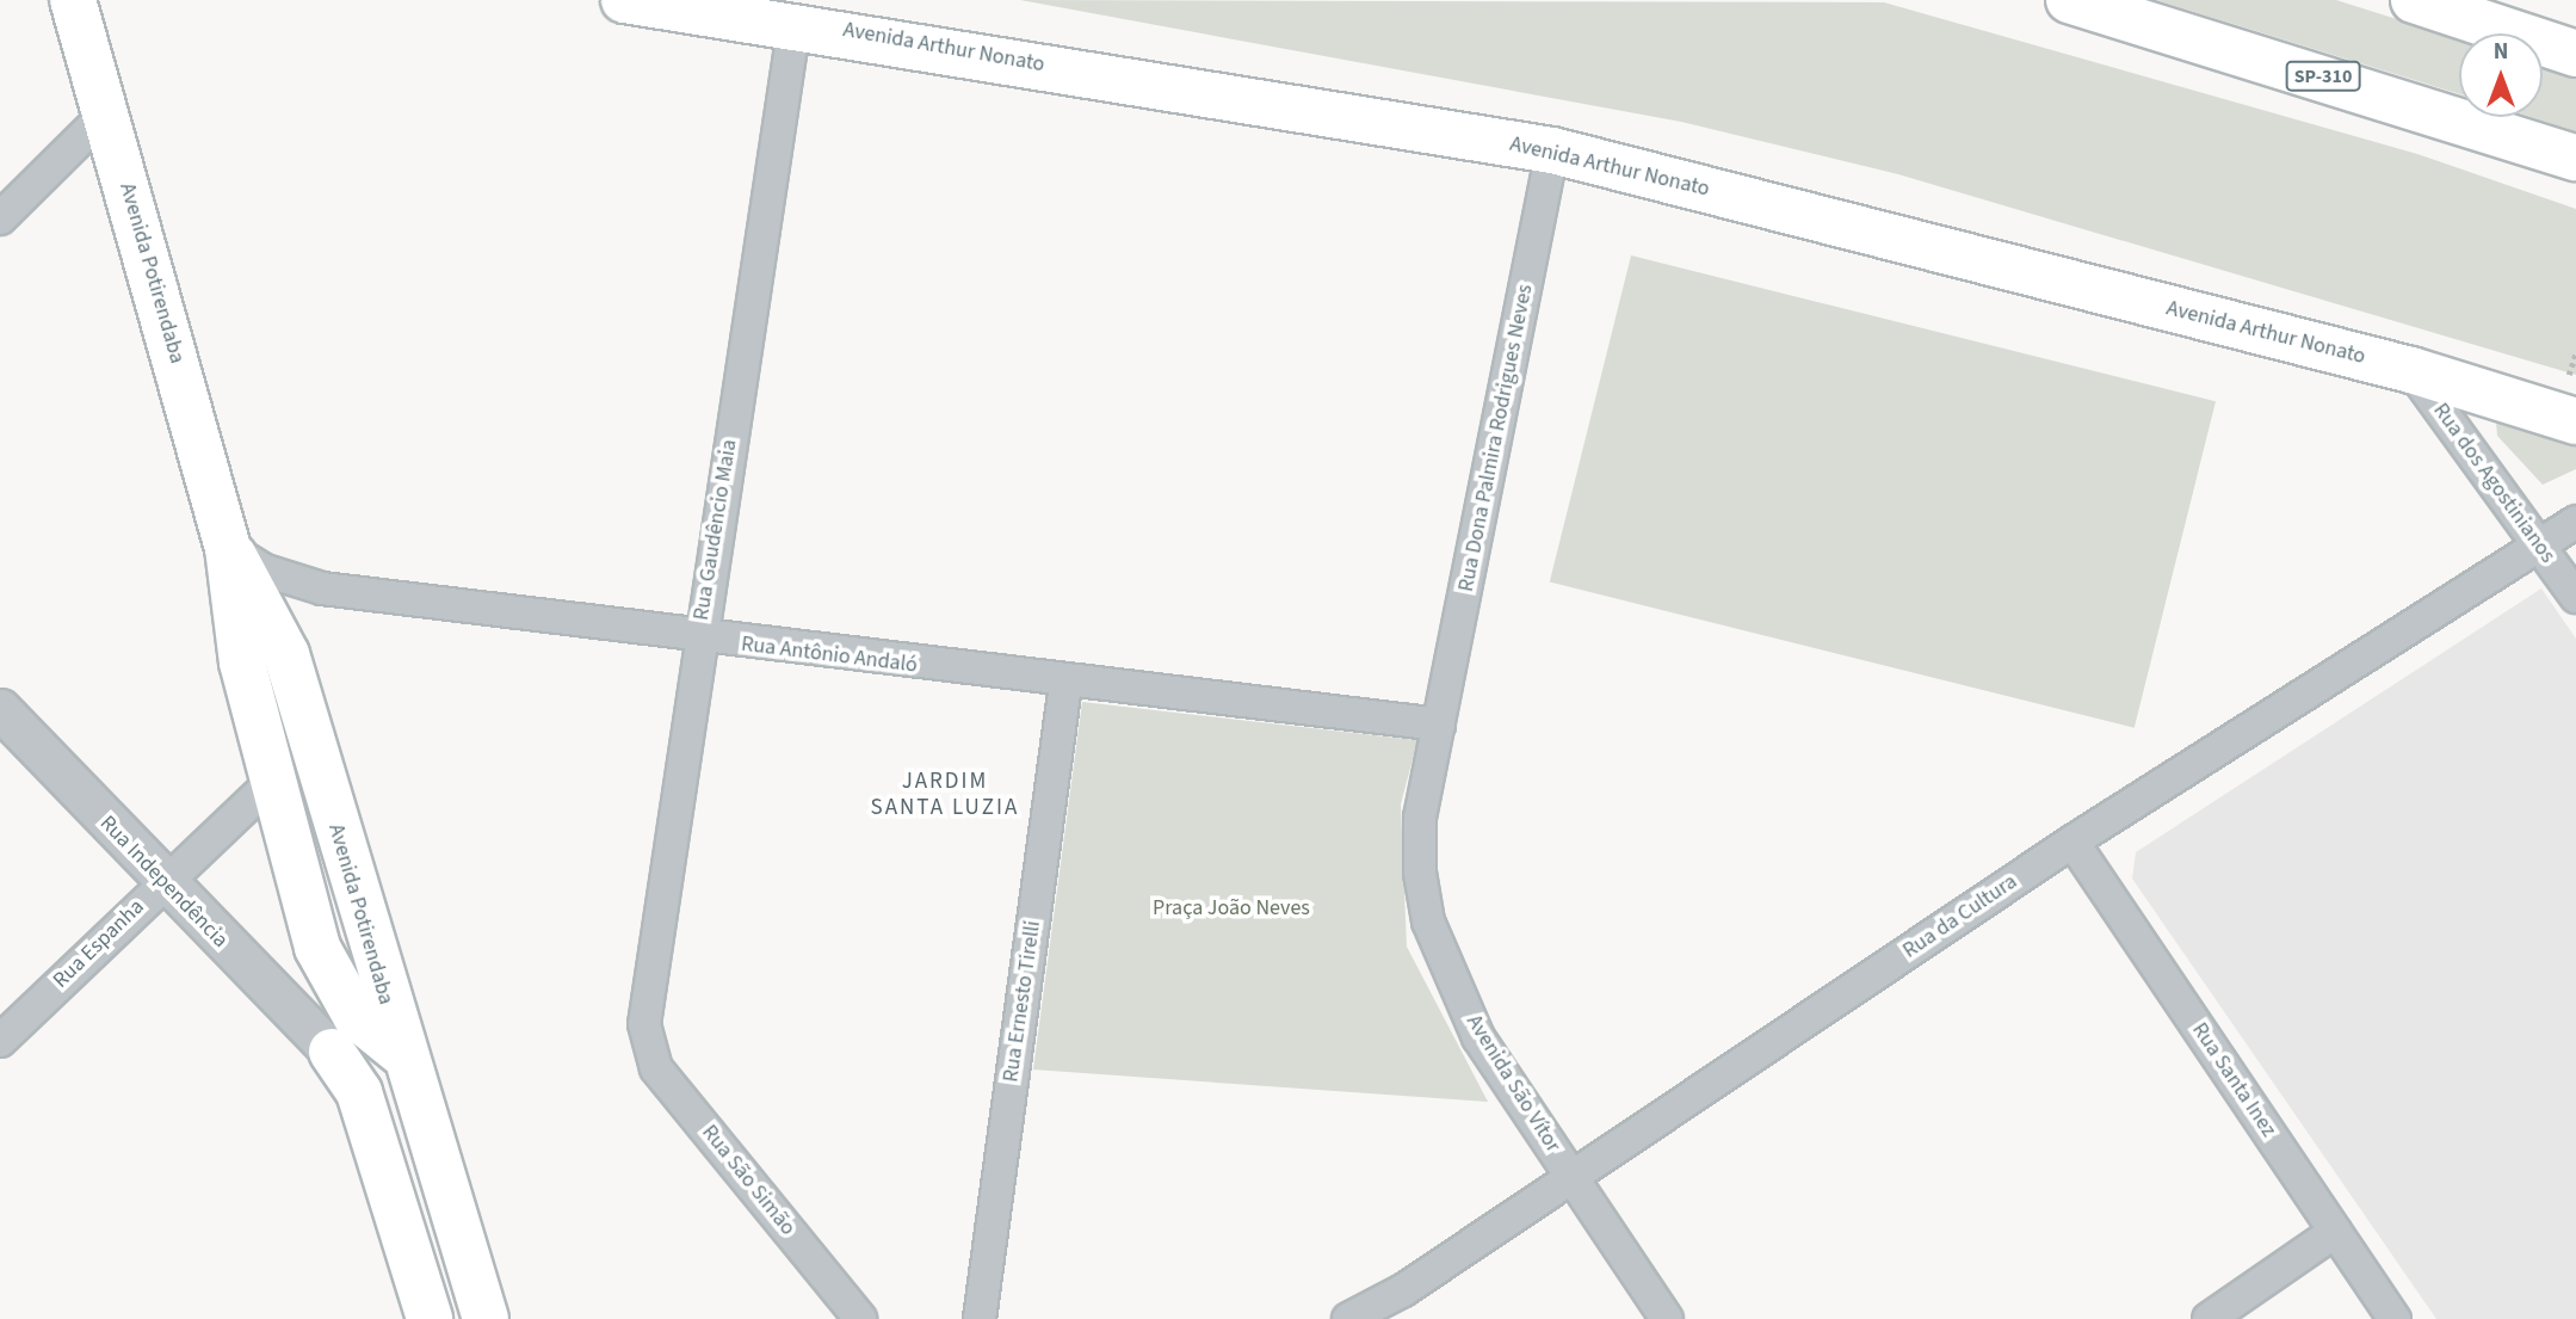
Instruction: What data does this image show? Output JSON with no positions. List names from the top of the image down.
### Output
{
  "streets": {
    "main road": ["Avenida Arthur Nonato", "SP-310", "Avenida Potirendaba"],
    "street": [
      "Rua Dona Palmira Rodrigues Neves",
      "Rua dos Agostinianos",
      "Rua Gaudêncio Maia",
      "Rua Antônio Andaló",
      "Rua Independência",
      "Rua da Cultura",
      "Rua Espanha",
      "Rua Ernesto Tirelli",
      "Rua Santa Inez",
      "Avenida São Vítor",
      "Rua São Simão"
    ]
  },
  "crossings": [
    ["Avenida Arthur Nonato", "Rua Dona Palmira Rodrigues Neves"],
    ["Avenida Arthur Nonato", "Rua dos Agostinianos"],
    ["Avenida Arthur Nonato", "Rua Gaudêncio Maia"],
    ["Avenida Potirendaba", "Rua Antônio Andaló"],
    ["Avenida Potirendaba", "Rua Espanha"],
    ["Rua Dona Palmira Rodrigues Neves", "Rua Antônio Andaló"],
    ["Rua Dona Palmira Rodrigues Neves", "Avenida São Vítor"],
    ["Rua dos Agostinianos", "Rua da Cultura"],
    ["Rua Gaudêncio Maia", "Rua Antônio Andaló"],
    ["Rua Gaudêncio Maia", "Rua São Simão"],
    ["Rua Antônio Andaló", "Rua Ernesto Tirelli"],
    ["Rua Antônio Andaló", "Avenida São Vítor"],
    ["Rua Independência", "Rua Espanha"],
    ["Rua da Cultura", "Rua Santa Inez"],
    ["Rua da Cultura", "Avenida São Vítor"]
  ],
  "districts": ["JARDIM SANTA LUZIA"],
  "parks": ["Praça João Neves"],
  "north": "top"
}
